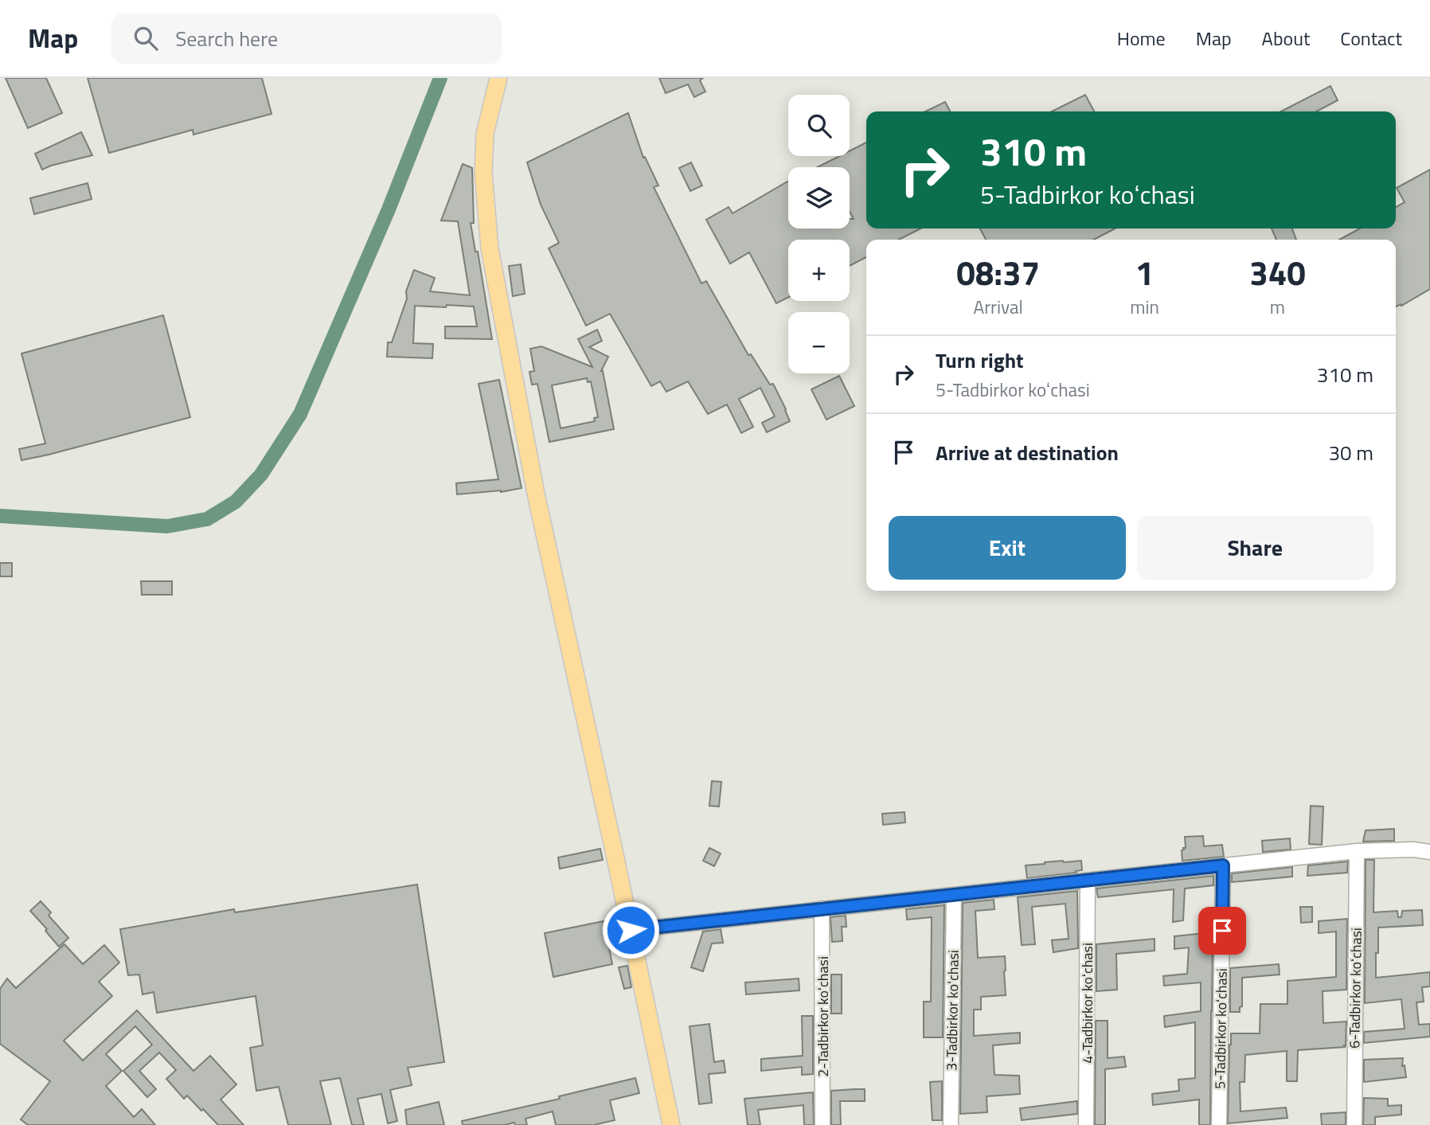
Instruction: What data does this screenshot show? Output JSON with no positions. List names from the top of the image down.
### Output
{
  "streets": {
    "street": [
      "6-Tadbirkor koʻchasi",
      "4-Tadbirkor koʻchasi",
      "3-Tadbirkor koʻchasi",
      "2-Tadbirkor koʻchasi",
      "5-Tadbirkor koʻchasi"
    ]
  },
  "page": {
    "header": "Map",
    "search": "Search here",
    "nav": [
      "Home",
      "Map",
      "About",
      "Contact"
    ],
    "map_buttons": ["+", "−"],
    "turn": ["310 m", "5-Tadbirkor koʻchasi"],
    "eta": [
      "08:37",
      "Arrival",
      "1",
      "min",
      "340",
      "m"
    ],
    "list": [
      {
        "name": "Turn right",
        "note": "5-Tadbirkor koʻchasi",
        "value": "310 m"
      },
      {
        "name": "Arrive at destination",
        "value": "30 m"
      }
    ],
    "buttons": ["Exit", "Share"]
  }
}
